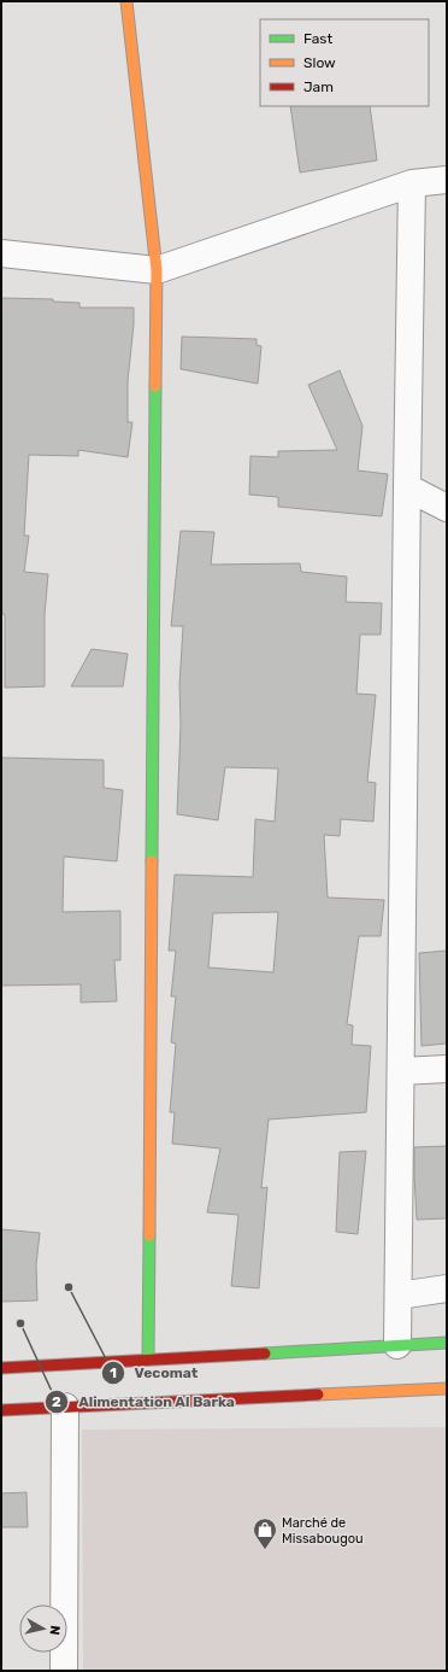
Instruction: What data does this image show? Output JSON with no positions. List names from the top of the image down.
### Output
{
  "places": {
    "other": ["Vecomat", "Alimentation Al Barka"],
    "shop": ["Marché de Missabougou"]
  },
  "legend": ["Fast", "Slow", "Jam"],
  "north": "right"
}
